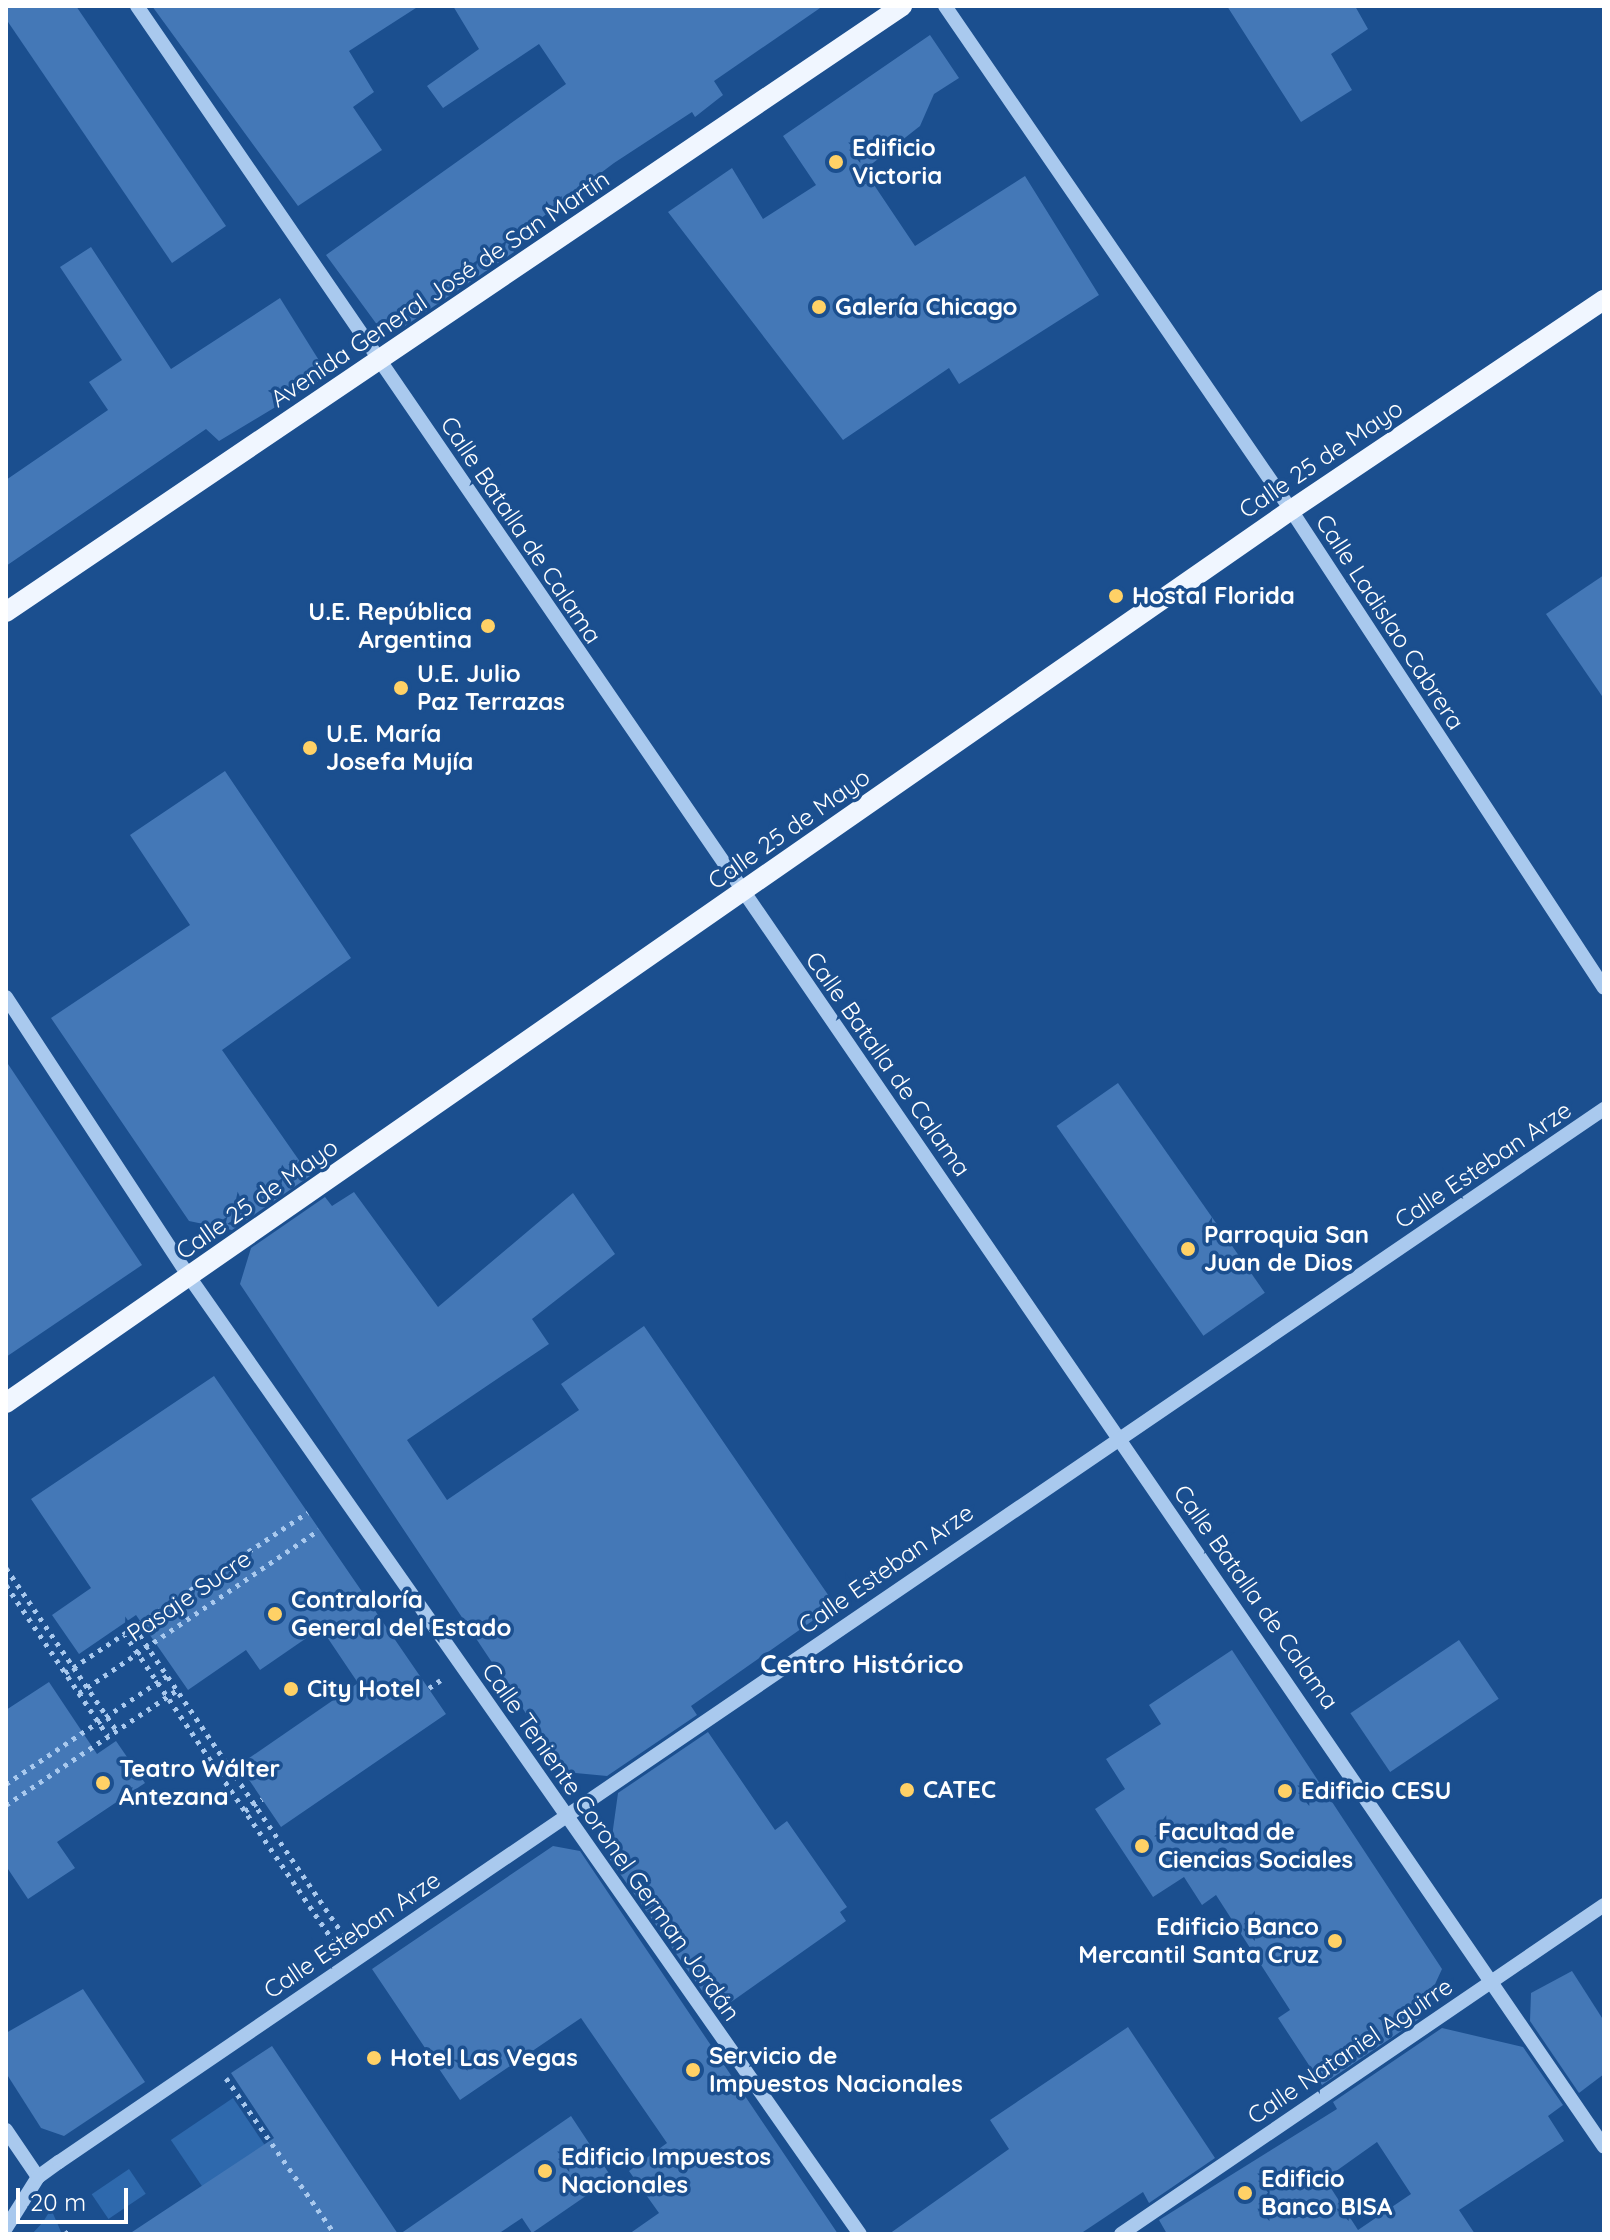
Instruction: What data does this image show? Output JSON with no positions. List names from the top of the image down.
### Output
{
  "streets": {
    "main road": ["Avenida General José de San Martín", "Calle 25 de Mayo"],
    "street": [
      "Calle Batalla de Calama",
      "Calle Ladislao Cabrera",
      "Calle Esteban Arze",
      "Calle Teniente Coronel German Jordán",
      "Calle Nataniel Aguirre"
    ],
    "path": ["Pasaje Sucre"]
  },
  "crossings": [
    ["Avenida General José de San Martín", "Calle Batalla de Calama"],
    ["Calle 25 de Mayo", "Calle Batalla de Calama"],
    ["Calle 25 de Mayo", "Calle Ladislao Cabrera"],
    ["Calle 25 de Mayo", "Calle Teniente Coronel German Jordán"],
    ["Calle Batalla de Calama", "Calle Esteban Arze"],
    ["Calle Batalla de Calama", "Calle Nataniel Aguirre"],
    ["Calle Esteban Arze", "Calle Teniente Coronel German Jordán"]
  ],
  "districts": ["Centro Histórico"],
  "places": [
    "Edificio Victoria",
    "Galería Chicago",
    "Hostal Florida",
    "U.E. República Argentina",
    "U.E. Julio Paz Terrazas",
    "U.E. María Josefa Mujía",
    "Parroquia San Juan de Dios",
    "Contraloría General del Estado",
    "City Hotel",
    "Teatro Wálter Antezana",
    "CATEC",
    "Edificio CESU",
    "Facultad de Ciencias Sociales",
    "Edificio Banco Mercantil Santa Cruz",
    "Hotel Las Vegas",
    "Servicio de Impuestos Nacionales",
    "Edificio Impuestos Nacionales",
    "Edificio Banco BISA"
  ],
  "scale_bar": "20 m"
}
